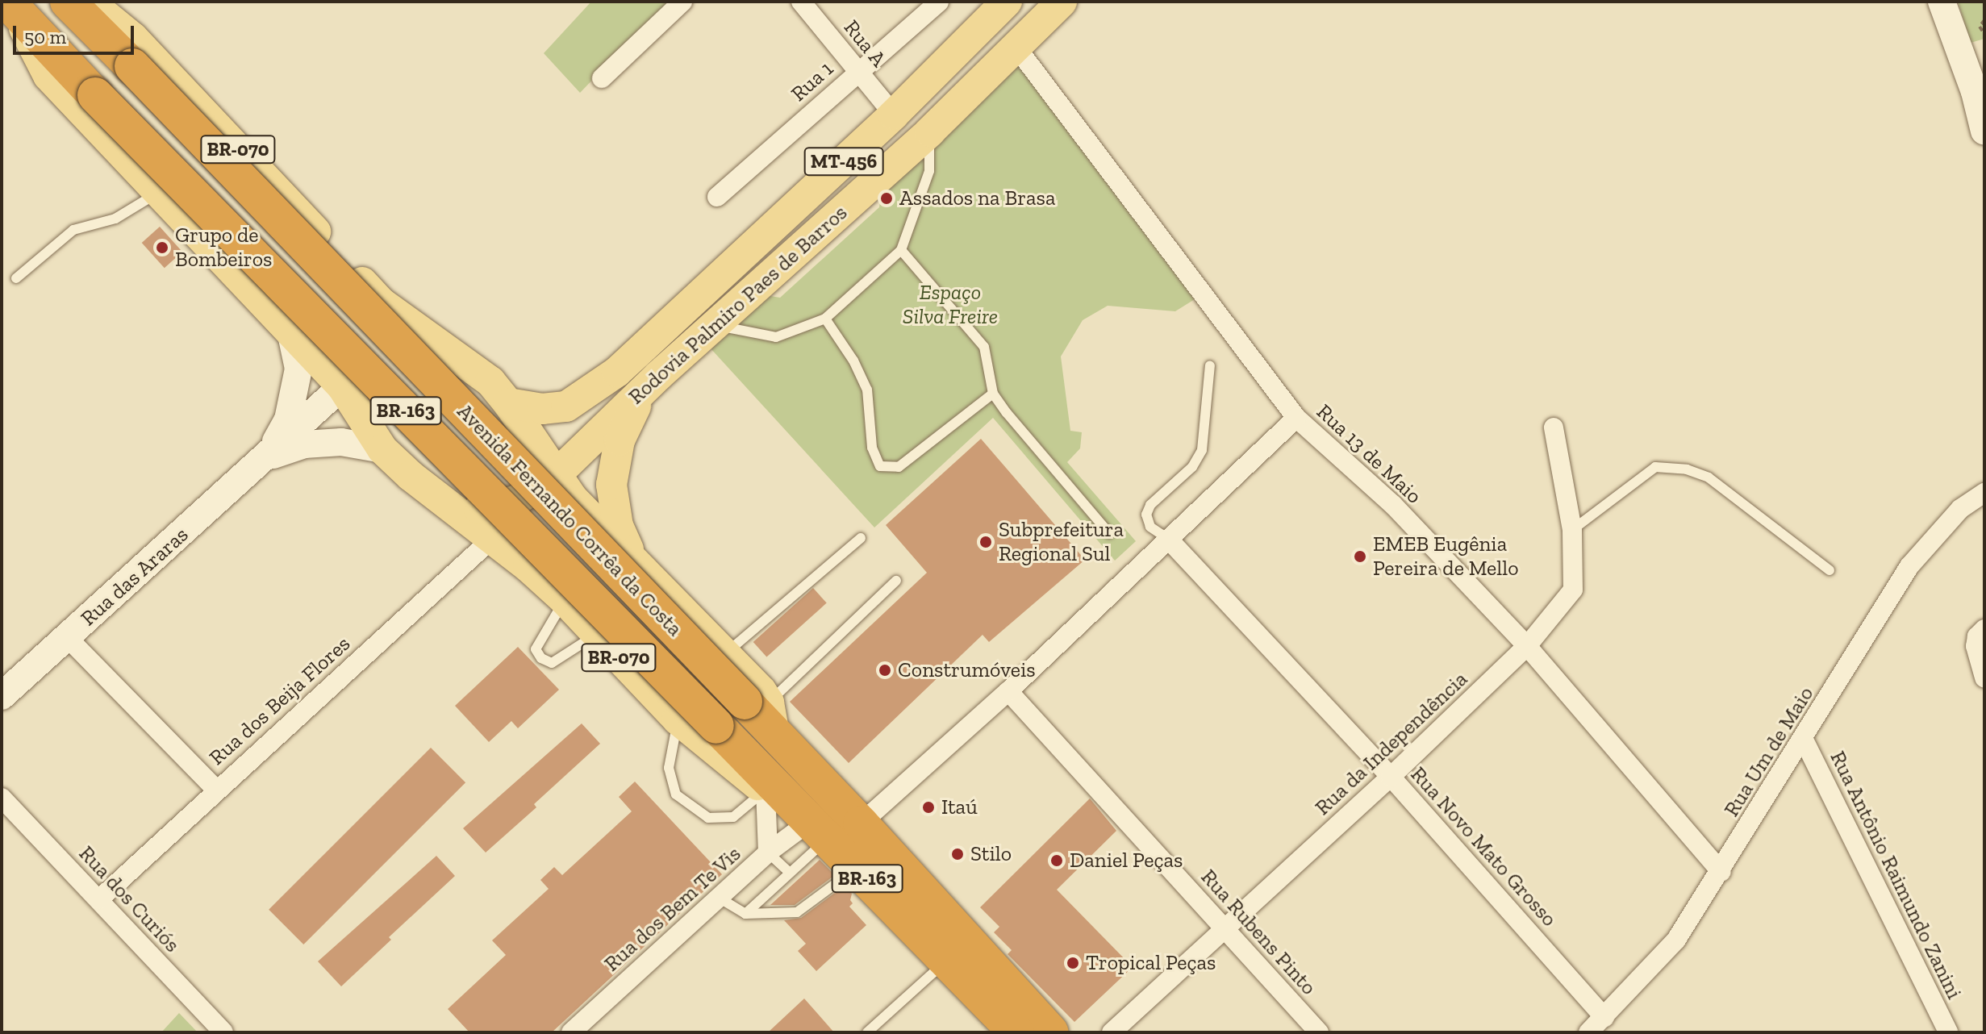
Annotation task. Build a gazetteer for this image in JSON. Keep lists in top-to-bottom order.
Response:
{
  "streets": {
    "highway": ["BR-163", "Avenida Fernando Corrêa da Costa"],
    "main road": ["BR-070", "MT-456", "Rodovia Palmiro Paes de Barros"],
    "street": [
      "Rua A",
      "Rua 1",
      "Rua 13 de Maio",
      "Rua das Araras",
      "Rua dos Beija Flores",
      "Rua da Independência",
      "Rua Um de Maio",
      "Rua Novo Mato Grosso",
      "Rua Antônio Raimundo Zanini",
      "Rua dos Curiós",
      "Rua dos Bem Te Vis",
      "Rua Rubens Pinto"
    ]
  },
  "crossings": [
    ["Rua A", "Rua 1"],
    ["Rua A", "Rodovia Palmiro Paes de Barros"],
    ["BR-070", "Rodovia Palmiro Paes de Barros"],
    ["BR-070", "Avenida Fernando Corrêa da Costa"],
    ["MT-456", "Rodovia Palmiro Paes de Barros"],
    ["MT-456", "Avenida Fernando Corrêa da Costa"],
    ["Rodovia Palmiro Paes de Barros", "Rua 13 de Maio"],
    ["Rodovia Palmiro Paes de Barros", "Avenida Fernando Corrêa da Costa"],
    ["Rua 13 de Maio", "Rua da Independência"],
    ["Rua 13 de Maio", "Rua Um de Maio"],
    ["Avenida Fernando Corrêa da Costa", "Rua das Araras"],
    ["Avenida Fernando Corrêa da Costa", "Rua dos Beija Flores"],
    ["Avenida Fernando Corrêa da Costa", "Rua dos Bem Te Vis"],
    ["Rua dos Beija Flores", "Rua dos Curiós"],
    ["Rua da Independência", "Rua Novo Mato Grosso"],
    ["Rua da Independência", "Rua Rubens Pinto"],
    ["Rua Um de Maio", "Rua Novo Mato Grosso"],
    ["Rua Um de Maio", "Rua Antônio Raimundo Zanini"]
  ],
  "parks": ["Espaço Silva Freire"],
  "places": [
    "Assados na Brasa",
    "Grupo de Bombeiros",
    "Subprefeitura Regional Sul",
    "EMEB Eugênia Pereira de Mello",
    "Construmóveis",
    "Itaú",
    "Stilo",
    "Daniel Peças",
    "Tropical Peças"
  ],
  "scale_bar": "50 m"
}
